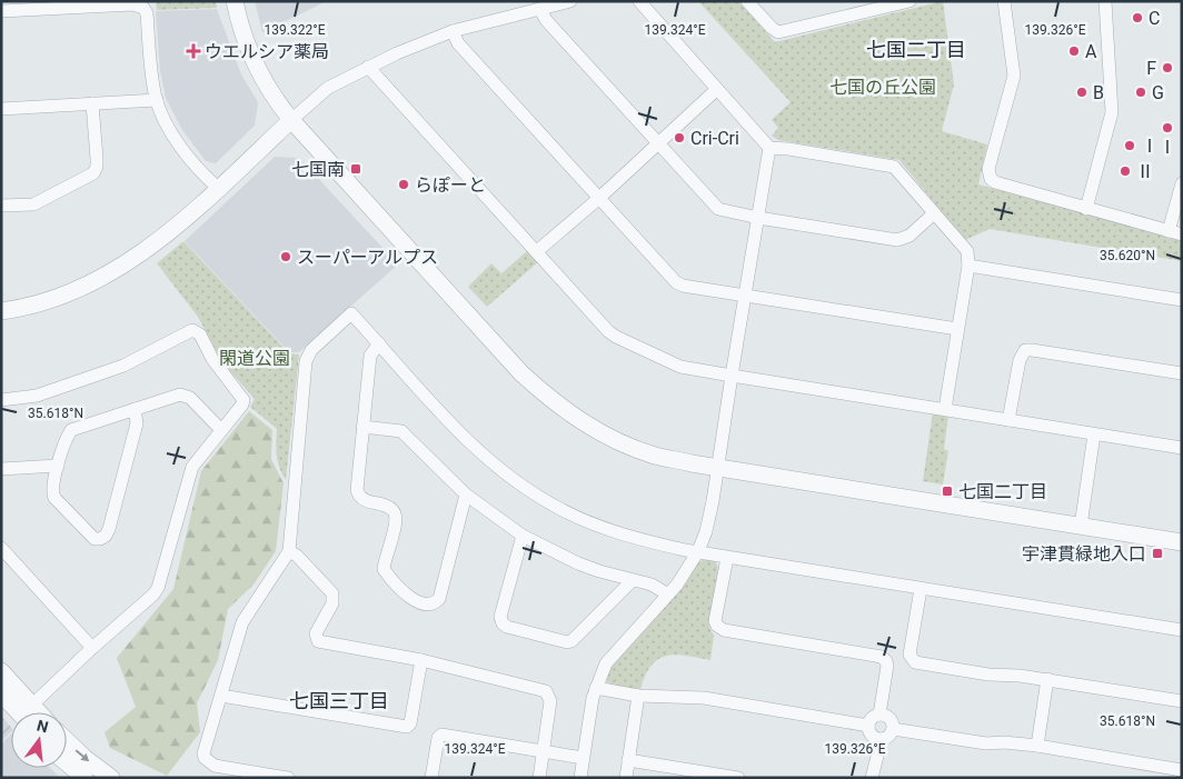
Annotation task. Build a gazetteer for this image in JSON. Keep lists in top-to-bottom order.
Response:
{
  "districts": ["七国二丁目", "七国三丁目"],
  "parks": ["七国の丘公園", "閑道公園"],
  "places": {
    "other": [
      "C",
      "A",
      "F",
      "B",
      "G",
      "I",
      "Cri-Cri",
      "Ⅰ",
      "Ⅱ",
      "らぽーと",
      "スーパーアルプス"
    ],
    "health": ["ウエルシア薬局"],
    "transit": ["七国南", "七国二丁目", "宇津貫緑地入口"]
  },
  "north": "top",
  "coordinates": [
    "139.322°E",
    "139.324°E",
    "139.326°E",
    "35.620°N",
    "35.618°N"
  ]
}
